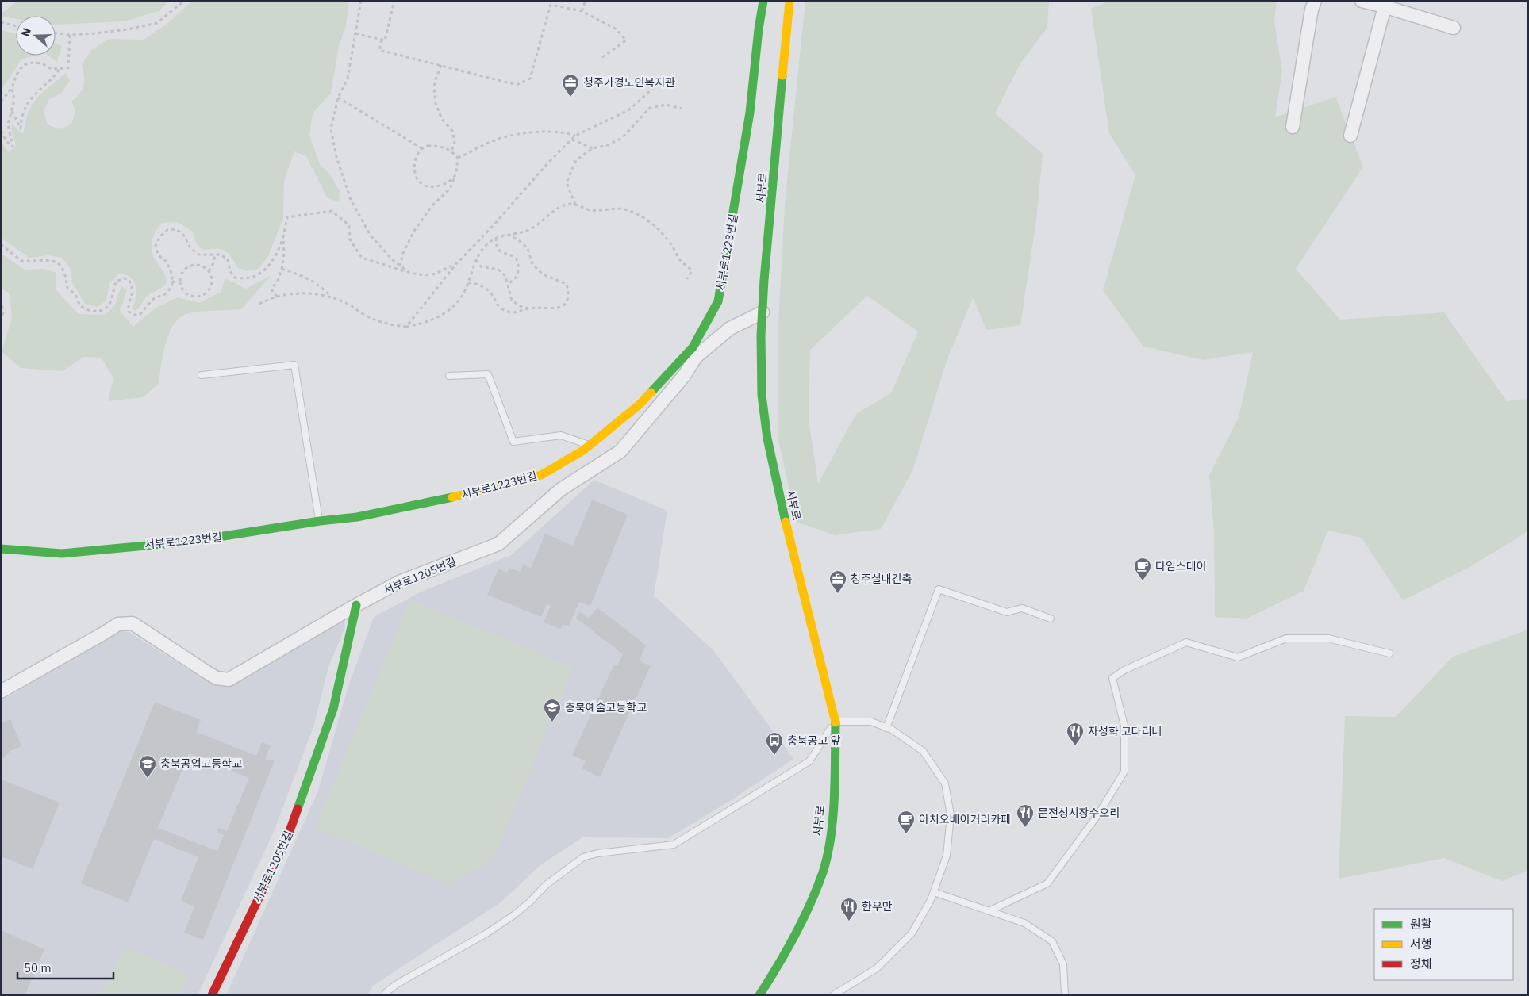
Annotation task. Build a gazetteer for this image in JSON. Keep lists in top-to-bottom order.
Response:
{
  "streets": {
    "street": ["서부로", "서부로1223번길", "서부로1205번길"]
  },
  "crossings": [
    ["서부로", "서부로1205번길"]
  ],
  "places": {
    "office": ["청주가경노인복지관", "청주실내건축"],
    "cafe": ["타임스테이", "아치오베이커리카페"],
    "school or university": ["충북예술고등학교", "충북공업고등학교"],
    "restaurant": ["자성화 코다리네", "문전성시장수오리", "한우만"],
    "bus stop": ["충북공고 앞"]
  },
  "legend": ["원활", "서행", "정체"],
  "scale_bar": "50 m",
  "north": "left"
}
